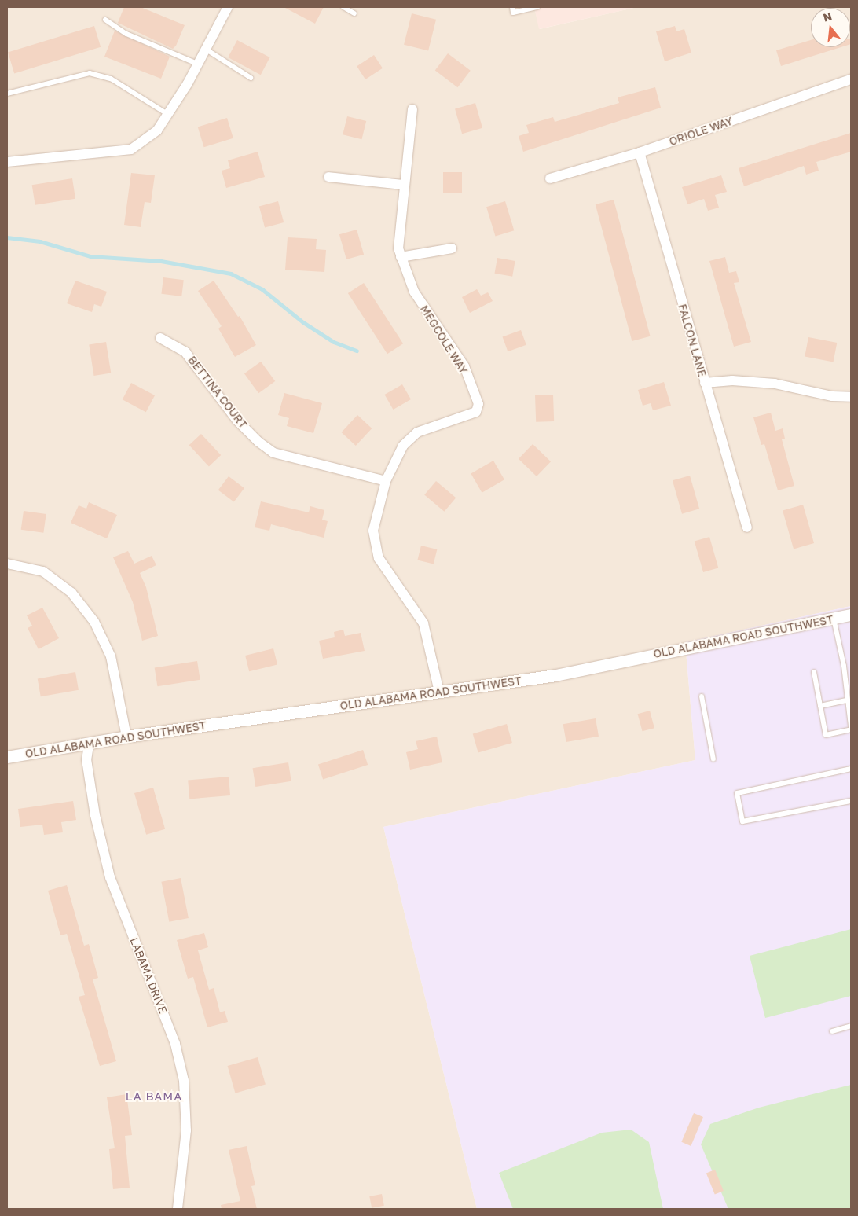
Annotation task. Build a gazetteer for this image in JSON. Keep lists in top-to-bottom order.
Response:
{
  "streets": {
    "street": [
      "ORIOLE WAY",
      "MEGCOLE WAY",
      "FALCON LANE",
      "BETTINA COURT",
      "OLD ALABAMA ROAD SOUTHWEST",
      "LABAMA DRIVE"
    ]
  },
  "crossings": [
    ["ORIOLE WAY", "FALCON LANE"],
    ["MEGCOLE WAY", "BETTINA COURT"],
    ["MEGCOLE WAY", "OLD ALABAMA ROAD SOUTHWEST"],
    ["OLD ALABAMA ROAD SOUTHWEST", "LABAMA DRIVE"]
  ],
  "districts": ["LA BAMA"],
  "north": "top"
}
